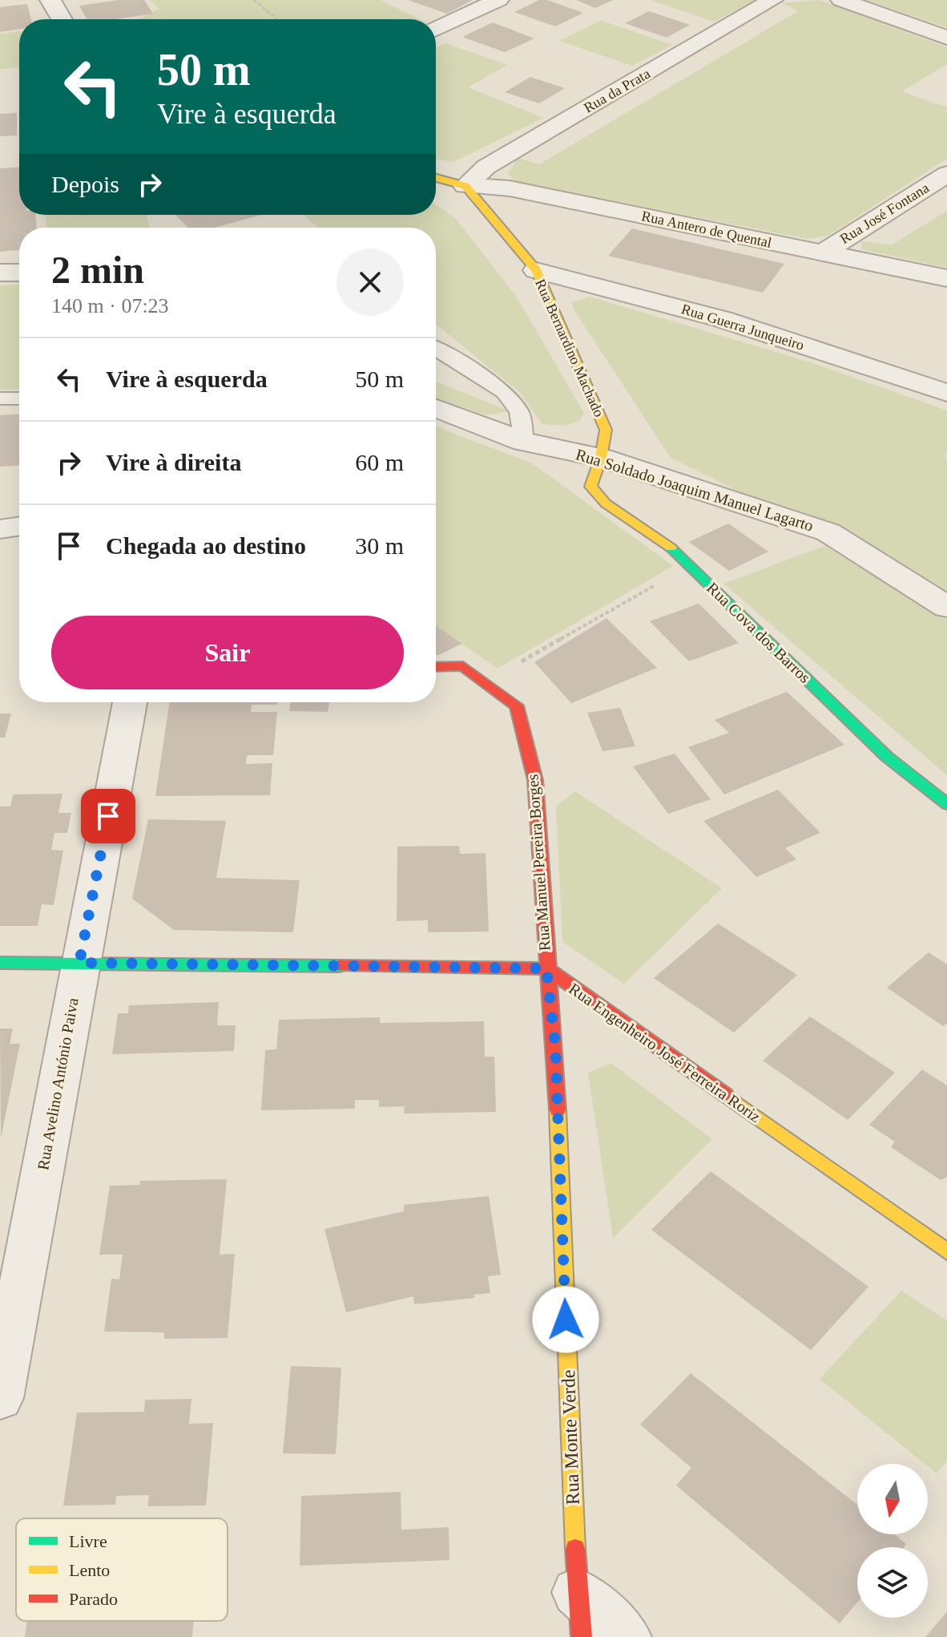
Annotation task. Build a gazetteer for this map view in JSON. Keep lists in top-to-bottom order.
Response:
{
  "streets": {
    "street": [
      "Rua da Prata",
      "Rua José Fontana",
      "Rua Antero de Quental",
      "Rua Guerra Junqueiro",
      "Rua Bernardino Machado",
      "Rua Soldado Joaquim Manuel Lagarto",
      "Rua Cova dos Barros",
      "Rua Manuel Pereira Borges",
      "Rua Engenheiro José Ferreira Roriz",
      "Rua Avelino António Paiva",
      "Rua Monte Verde"
    ]
  },
  "crossings": [
    ["Rua da Prata", "Rua Antero de Quental"],
    ["Rua da Prata", "Rua Bernardino Machado"],
    ["Rua José Fontana", "Rua Antero de Quental"],
    ["Rua Antero de Quental", "Rua Bernardino Machado"],
    ["Rua Guerra Junqueiro", "Rua Bernardino Machado"],
    ["Rua Bernardino Machado", "Rua Soldado Joaquim Manuel Lagarto"],
    ["Rua Bernardino Machado", "Rua Cova dos Barros"],
    ["Rua Soldado Joaquim Manuel Lagarto", "Rua Cova dos Barros"],
    ["Rua Manuel Pereira Borges", "Rua Engenheiro José Ferreira Roriz"],
    ["Rua Manuel Pereira Borges", "Rua Monte Verde"],
    ["Rua Engenheiro José Ferreira Roriz", "Rua Monte Verde"]
  ],
  "legend": ["Livre", "Lento", "Parado"],
  "north": "bottom",
  "page": {
    "turn": ["50 m", "Vire à esquerda"],
    "then": "Depois",
    "heading": ["2 min", "140 m · 07:23"],
    "list": [
      {
        "name": "Vire à esquerda",
        "value": "50 m"
      },
      {
        "name": "Vire à direita",
        "value": "60 m"
      },
      {
        "name": "Chegada ao destino",
        "value": "30 m"
      }
    ],
    "buttons": "Sair"
  }
}
